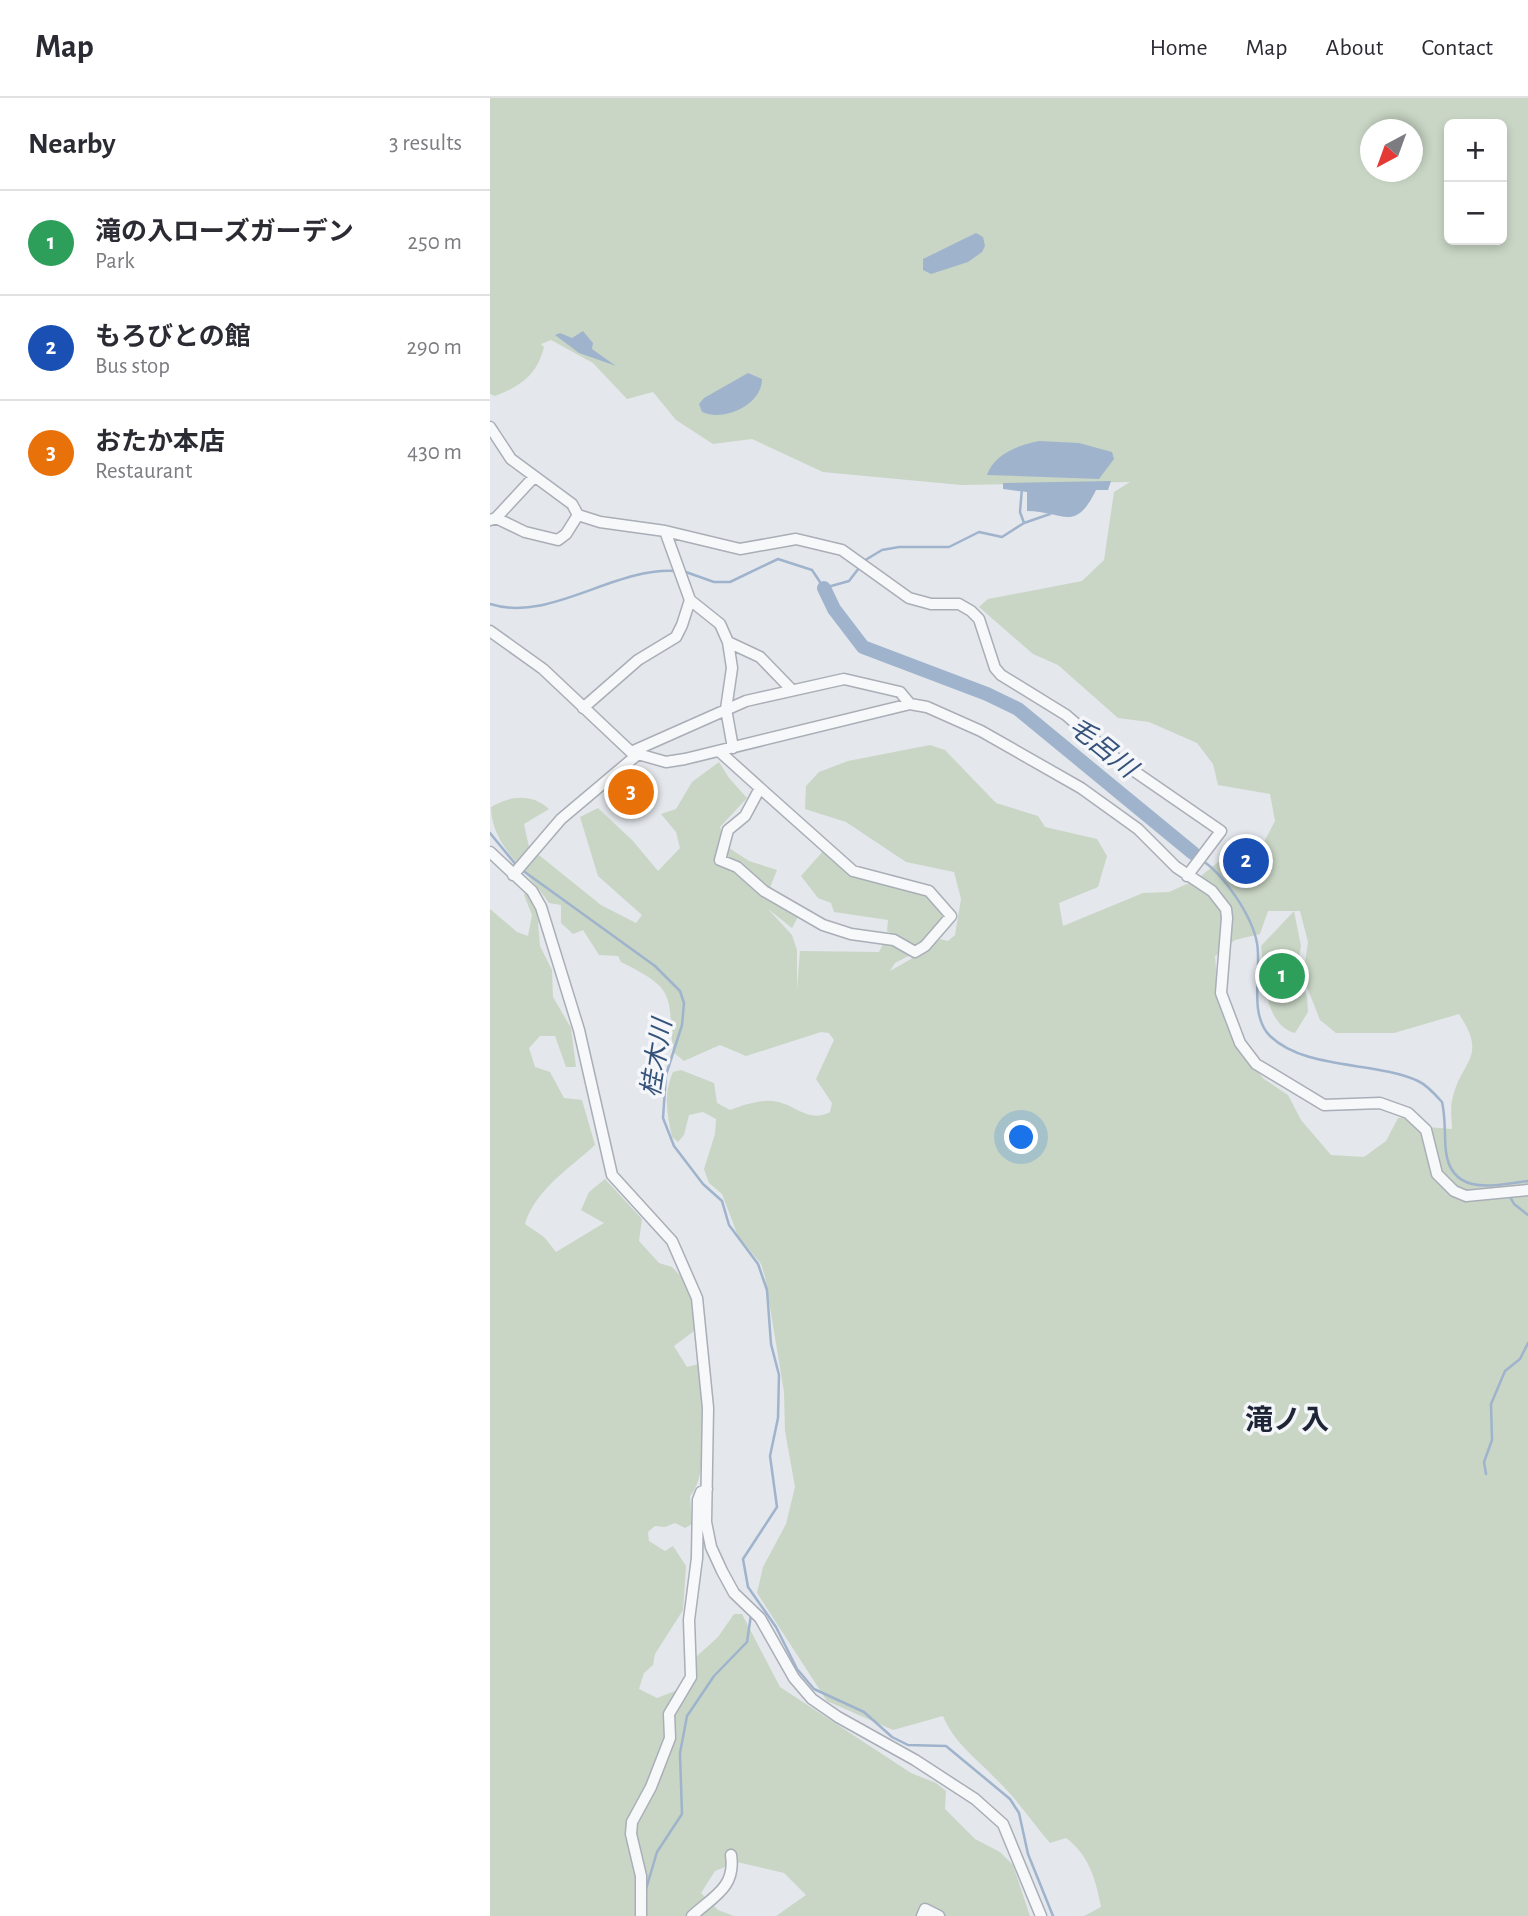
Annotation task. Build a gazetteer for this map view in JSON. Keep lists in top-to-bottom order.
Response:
{
  "districts": ["滝ノ入"],
  "water": ["毛呂川", "桂木川"],
  "north": "bottom left",
  "page": {
    "header": "Map",
    "nav": [
      "Home",
      "Map",
      "About",
      "Contact"
    ],
    "heading": ["Nearby", "3 results"],
    "map_buttons": ["+", "−"],
    "list": [
      {
        "mark": "1",
        "name": "滝の入ローズガーデン",
        "note": "Park",
        "value": "250 m"
      },
      {
        "mark": "2",
        "name": "もろびとの館",
        "note": "Bus stop",
        "value": "290 m"
      },
      {
        "mark": "3",
        "name": "おたか本店",
        "note": "Restaurant",
        "value": "430 m"
      }
    ],
    "pins": ["3", "2", "1"]
  }
}
